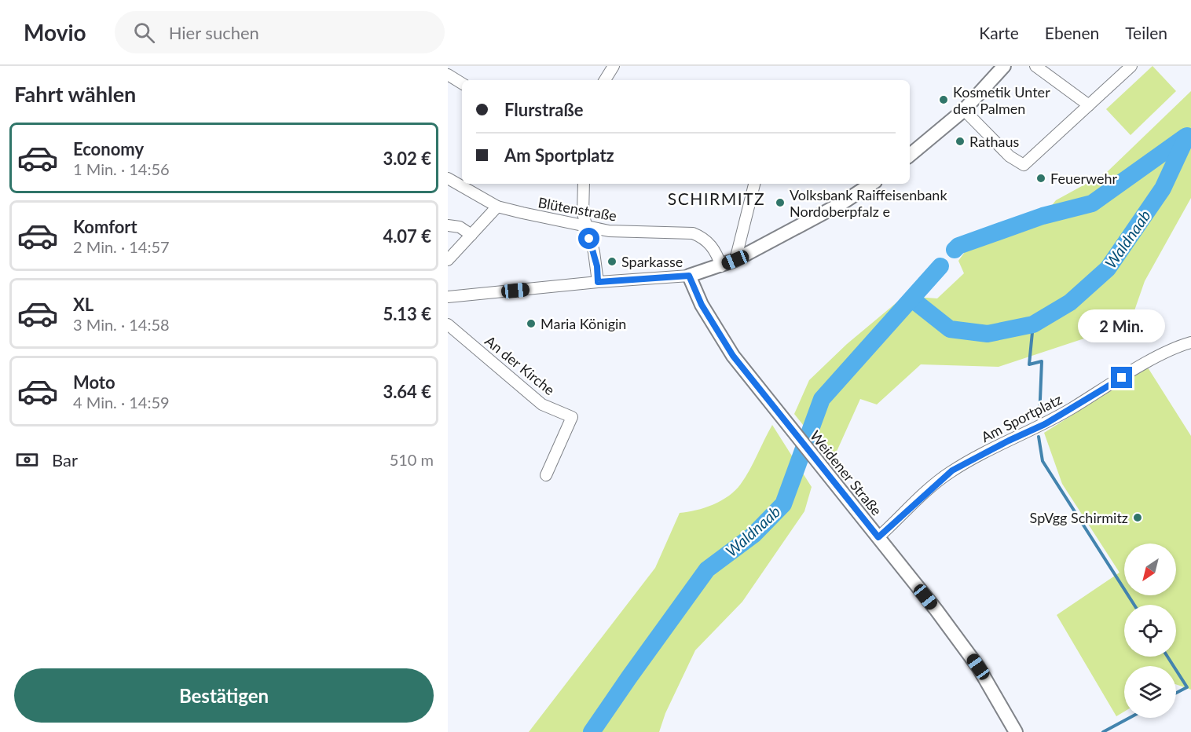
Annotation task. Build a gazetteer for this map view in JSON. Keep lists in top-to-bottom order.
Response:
{
  "streets": {
    "street": [
      "Blütenstraße",
      "An der Kirche",
      "Am Sportplatz",
      "Weidener Straße"
    ]
  },
  "crossings": [
    ["Am Sportplatz", "Weidener Straße"]
  ],
  "districts": ["SCHIRMITZ"],
  "water": ["Waldnaab"],
  "places": [
    "Kosmetik Unter den Palmen",
    "Rathaus",
    "Feuerwehr",
    "Volksbank Raiffeisenbank Nordoberpfalz e",
    "Sparkasse",
    "Maria Königin",
    "SpVgg Schirmitz"
  ],
  "north": "bottom left",
  "page": {
    "header": "Movio",
    "search": "Hier suchen",
    "nav": ["Karte", "Ebenen", "Teilen"],
    "heading": "Fahrt wählen",
    "banner": ["Flurstraße", "Am Sportplatz"],
    "list": [
      {
        "name": "Economy",
        "note": "1 Min. · 14:56",
        "value": "3.02 €"
      },
      {
        "name": "Komfort",
        "note": "2 Min. · 14:57",
        "value": "4.07 €"
      },
      {
        "name": "XL",
        "note": "3 Min. · 14:58",
        "value": "5.13 €"
      },
      {
        "name": "Moto",
        "note": "4 Min. · 14:59",
        "value": "3.64 €"
      }
    ],
    "bubble": "2 Min.",
    "pay": ["Bar", "510 m"],
    "buttons": "Bestätigen"
  }
}
